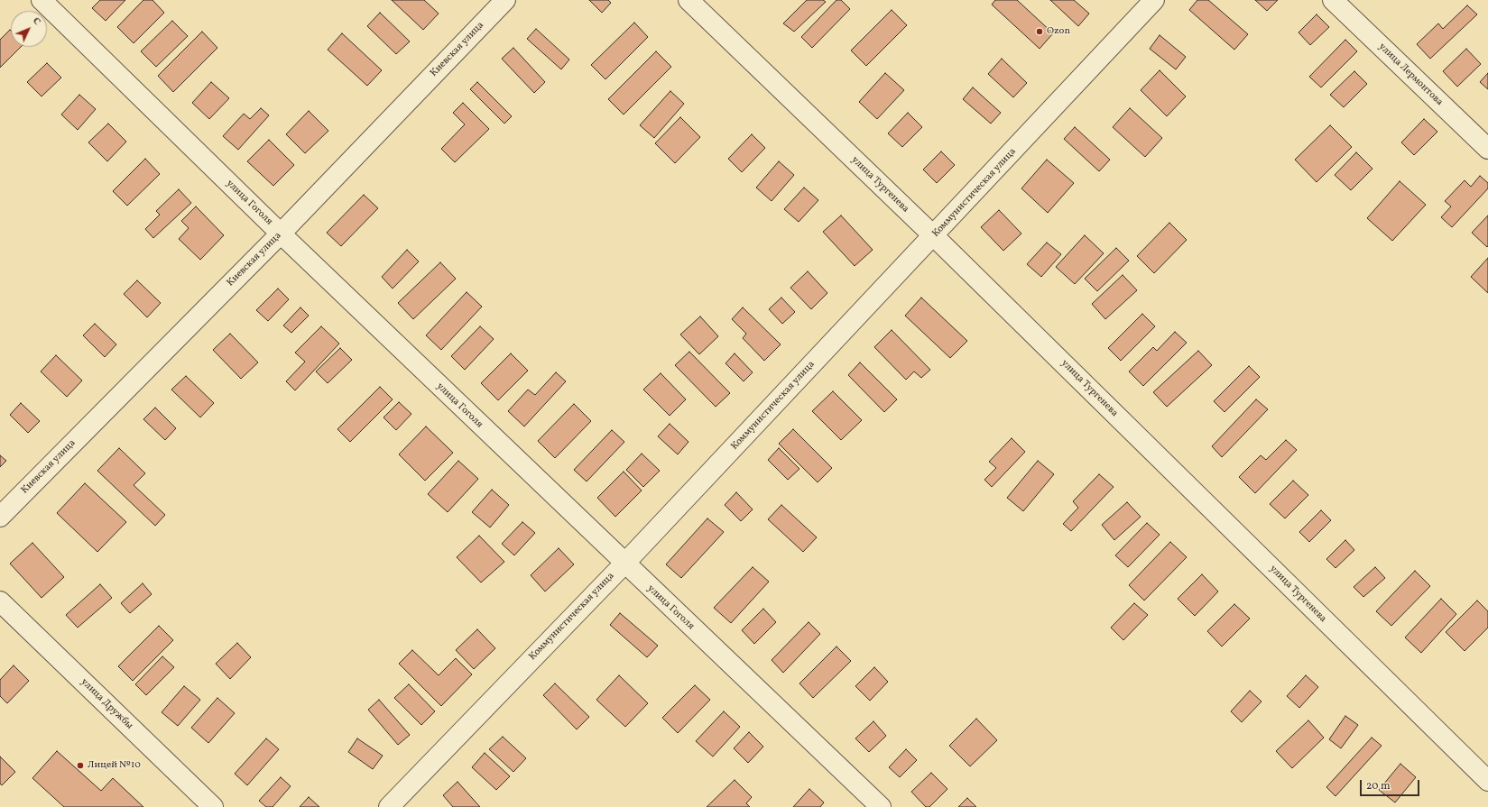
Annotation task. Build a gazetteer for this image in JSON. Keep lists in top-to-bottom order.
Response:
{
  "streets": {
    "street": [
      "Киевская улица",
      "улица Лермонтова",
      "улица Тургенева",
      "Коммунистическая улица",
      "улица Гоголя",
      "улица Дружбы"
    ]
  },
  "crossings": [
    ["Киевская улица", "улица Гоголя"],
    ["улица Тургенева", "Коммунистическая улица"],
    ["Коммунистическая улица", "улица Гоголя"]
  ],
  "places": ["Ozon", "Лицей №10"],
  "scale_bar": "20 m",
  "north": "top right"
}
